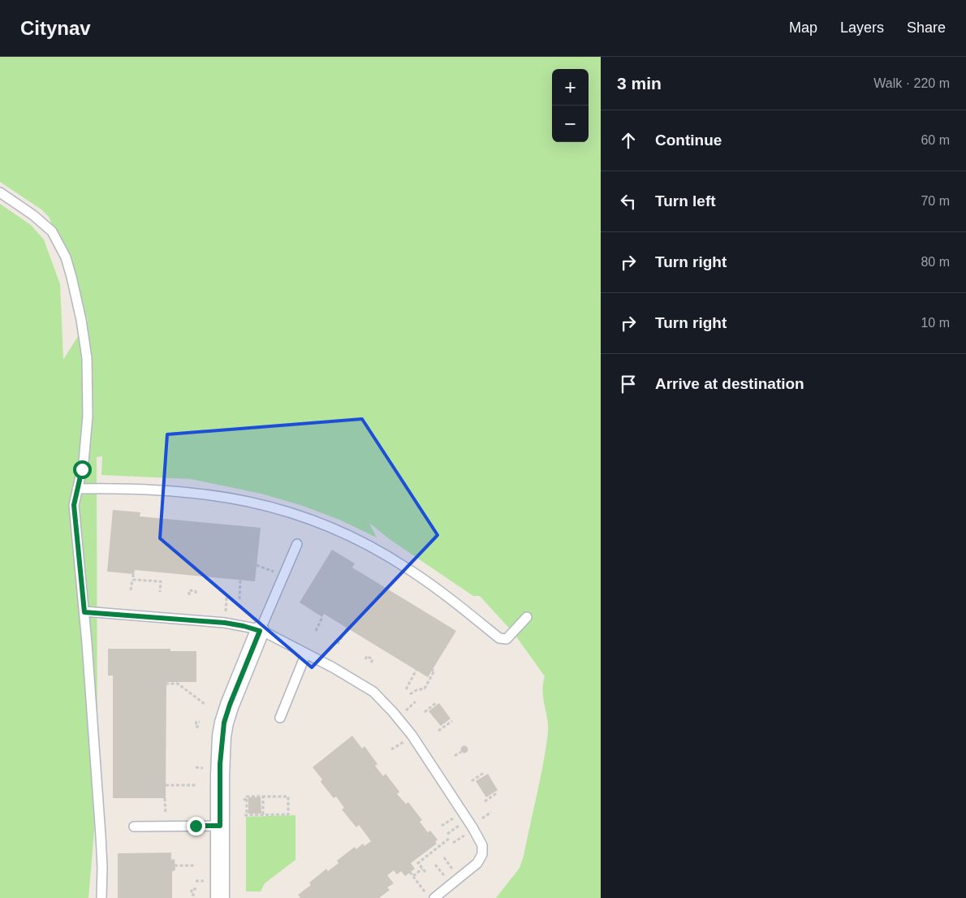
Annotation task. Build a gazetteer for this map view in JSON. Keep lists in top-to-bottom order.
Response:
{
  "page": {
    "header": "Citynav",
    "nav": ["Map", "Layers", "Share"],
    "heading": ["3 min", "Walk · 220 m"],
    "map_buttons": ["+", "−"],
    "list": [
      ["Continue", "60 m"],
      ["Turn left", "70 m"],
      ["Turn right", "80 m"],
      ["Turn right", "10 m"],
      "Arrive at destination"
    ]
  }
}
